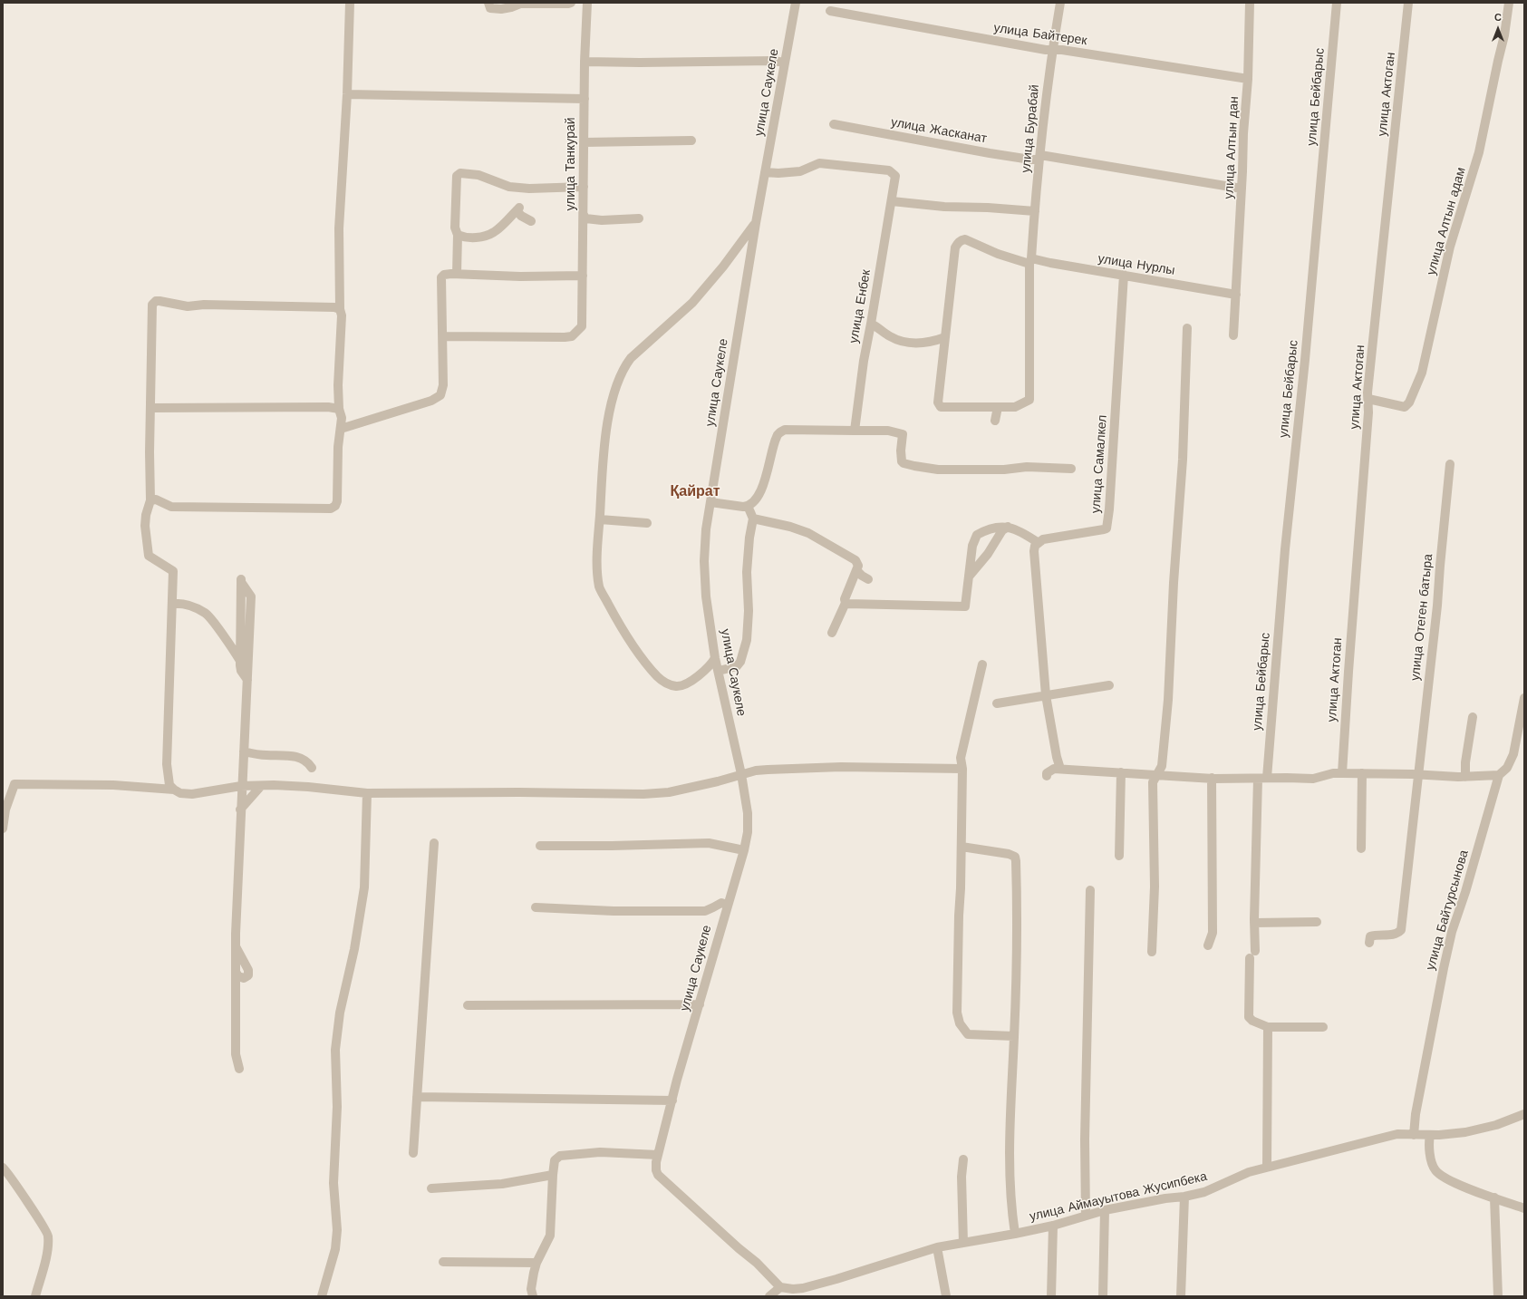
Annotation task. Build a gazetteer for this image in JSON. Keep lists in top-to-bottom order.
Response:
{
  "streets": {
    "street": [
      "улица Байтерек",
      "улица Саукеле",
      "улица Актоган",
      "улица Бейбарыс",
      "улица Бурабай",
      "улица Жасканат",
      "улица Алтын дан",
      "улица Танкурай",
      "улица Алтын адам",
      "улица Нурлы",
      "улица Енбек",
      "улица Самалкел",
      "улица Отеген батыра",
      "улица Байтурсынова",
      "улица Аймауытова Жусипбека"
    ]
  },
  "crossings": [
    ["улица Байтерек", "улица Бурабай"],
    ["улица Байтерек", "улица Алтын дан"],
    ["улица Саукеле", "улица Енбек"],
    ["улица Саукеле", "улица Аймауытова Жусипбека"],
    ["улица Актоган", "улица Алтын адам"],
    ["улица Бурабай", "улица Жасканат"],
    ["улица Бурабай", "улица Нурлы"],
    ["улица Жасканат", "улица Алтын дан"],
    ["улица Алтын дан", "улица Нурлы"],
    ["улица Нурлы", "улица Самалкел"],
    ["улица Байтурсынова", "улица Аймауытова Жусипбека"]
  ],
  "districts": ["Қайрат"],
  "north": "top"
}
